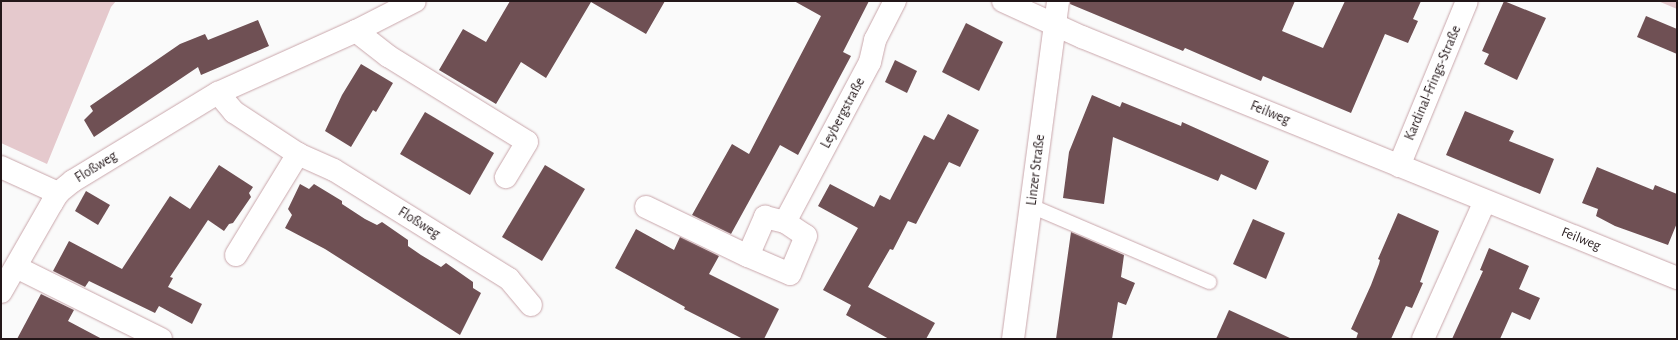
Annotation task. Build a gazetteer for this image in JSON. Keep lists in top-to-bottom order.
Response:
{
  "streets": {
    "street": [
      "Kardinal-Frings-Straße",
      "Leybergstraße",
      "Feilweg",
      "Floßweg",
      "Linzer Straße"
    ]
  },
  "crossings": [
    ["Kardinal-Frings-Straße", "Feilweg"],
    ["Feilweg", "Linzer Straße"]
  ]
}
